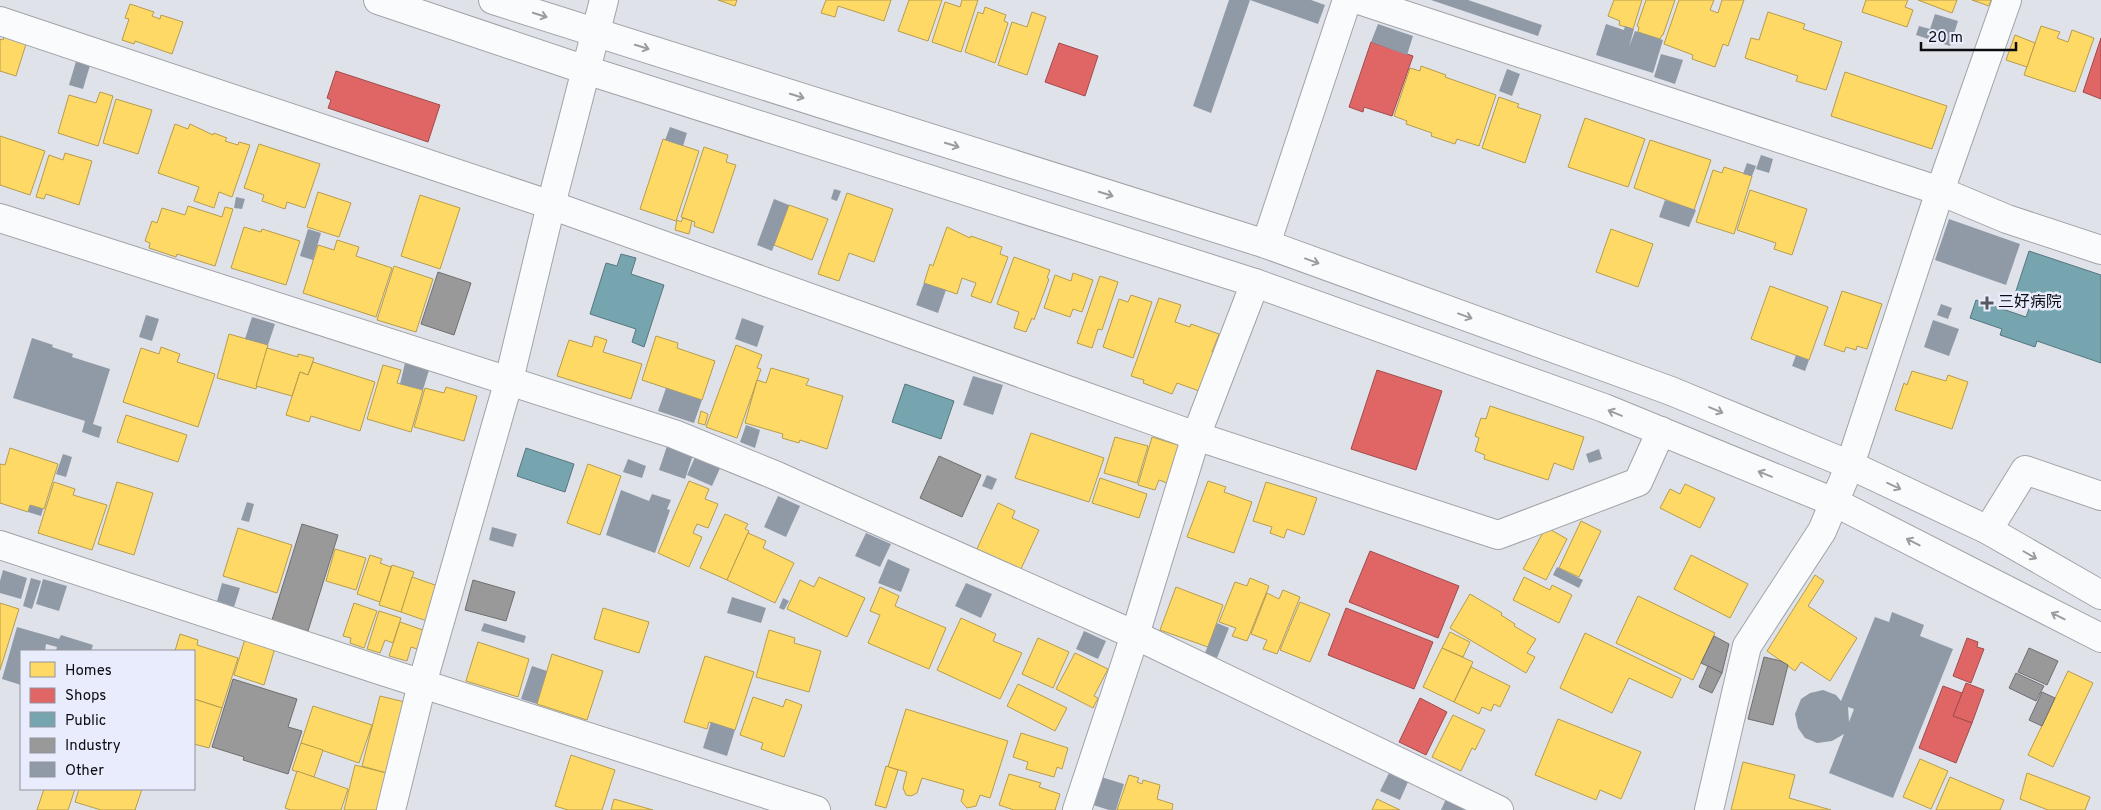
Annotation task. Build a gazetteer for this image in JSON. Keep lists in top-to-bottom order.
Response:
{
  "places": {
    "health": ["三好病院"]
  },
  "legend": [
    "Homes",
    "Shops",
    "Public",
    "Industry",
    "Other"
  ],
  "scale_bar": "20 m"
}
